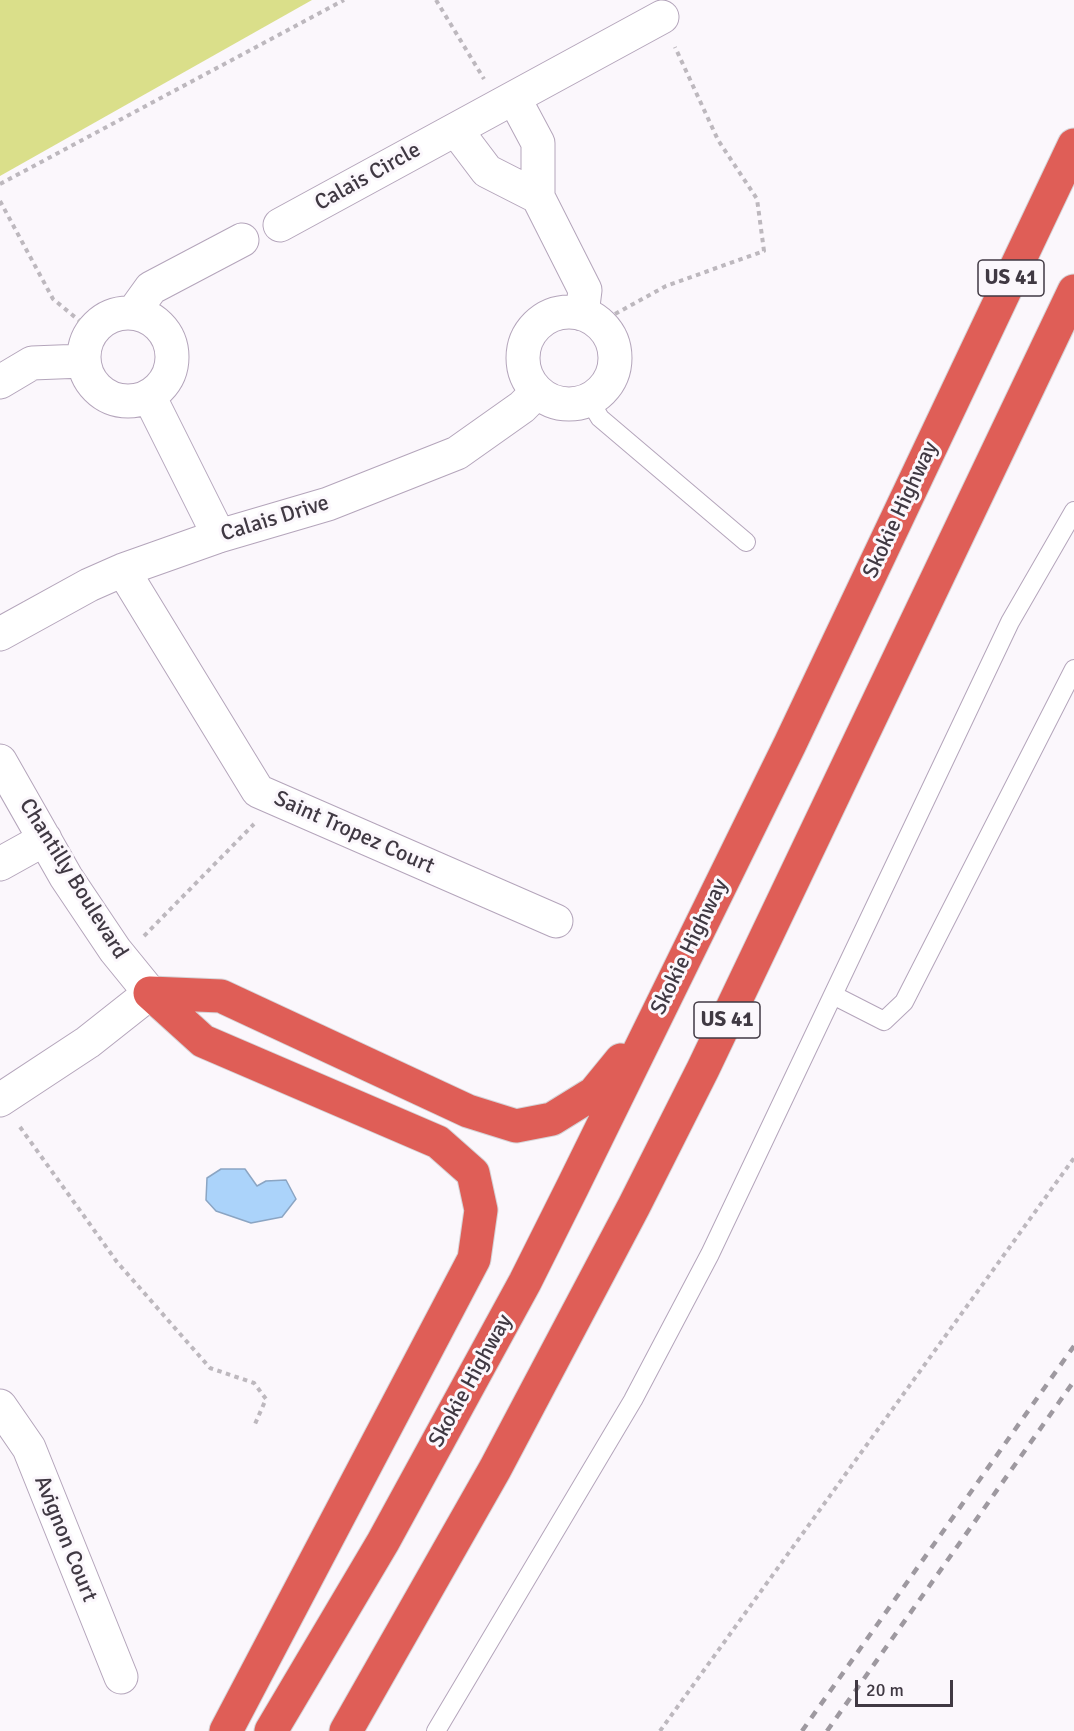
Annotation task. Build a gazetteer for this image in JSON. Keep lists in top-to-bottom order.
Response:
{
  "streets": {
    "highway": ["US 41", "Skokie Highway"],
    "street": [
      "Calais Circle",
      "Calais Drive",
      "Saint Tropez Court",
      "Chantilly Boulevard",
      "Avignon Court"
    ]
  },
  "crossings": [
    ["Calais Drive", "Saint Tropez Court"]
  ],
  "scale_bar": "20 m"
}
